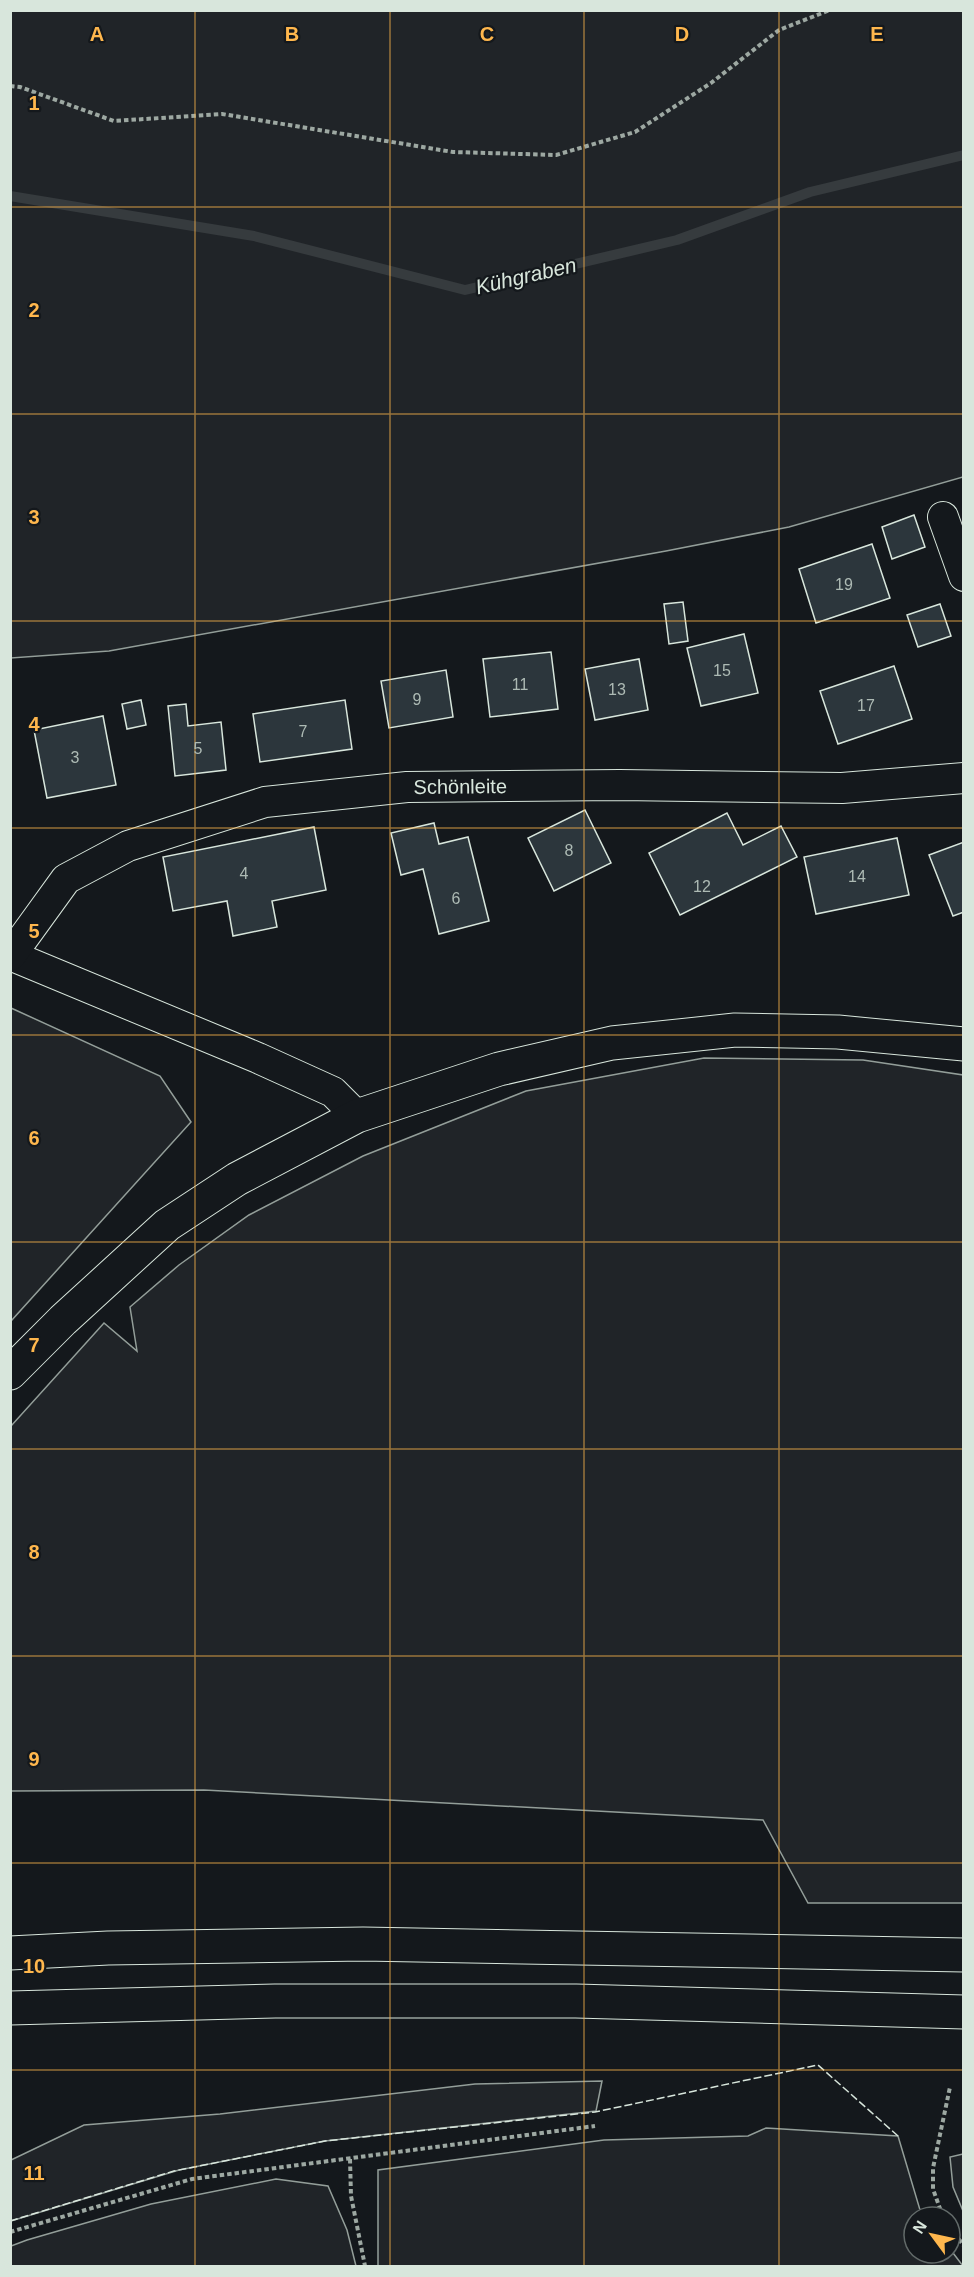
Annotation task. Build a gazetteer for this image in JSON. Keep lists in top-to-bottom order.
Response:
{
  "streets": {
    "street": ["Schönleite"]
  },
  "water": ["Kühgraben"],
  "house_numbers": [
    "19",
    "15",
    "11",
    "13",
    "9",
    "17",
    "7",
    "5",
    "3",
    "8",
    "4",
    "14",
    "12",
    "6"
  ],
  "north": "top left",
  "grid": {
    "columns": [
      "A",
      "B",
      "C",
      "D",
      "E"
    ],
    "rows": [
      "1",
      "2",
      "3",
      "4",
      "5",
      "6",
      "7",
      "8",
      "9",
      "10",
      "11"
    ]
  }
}
